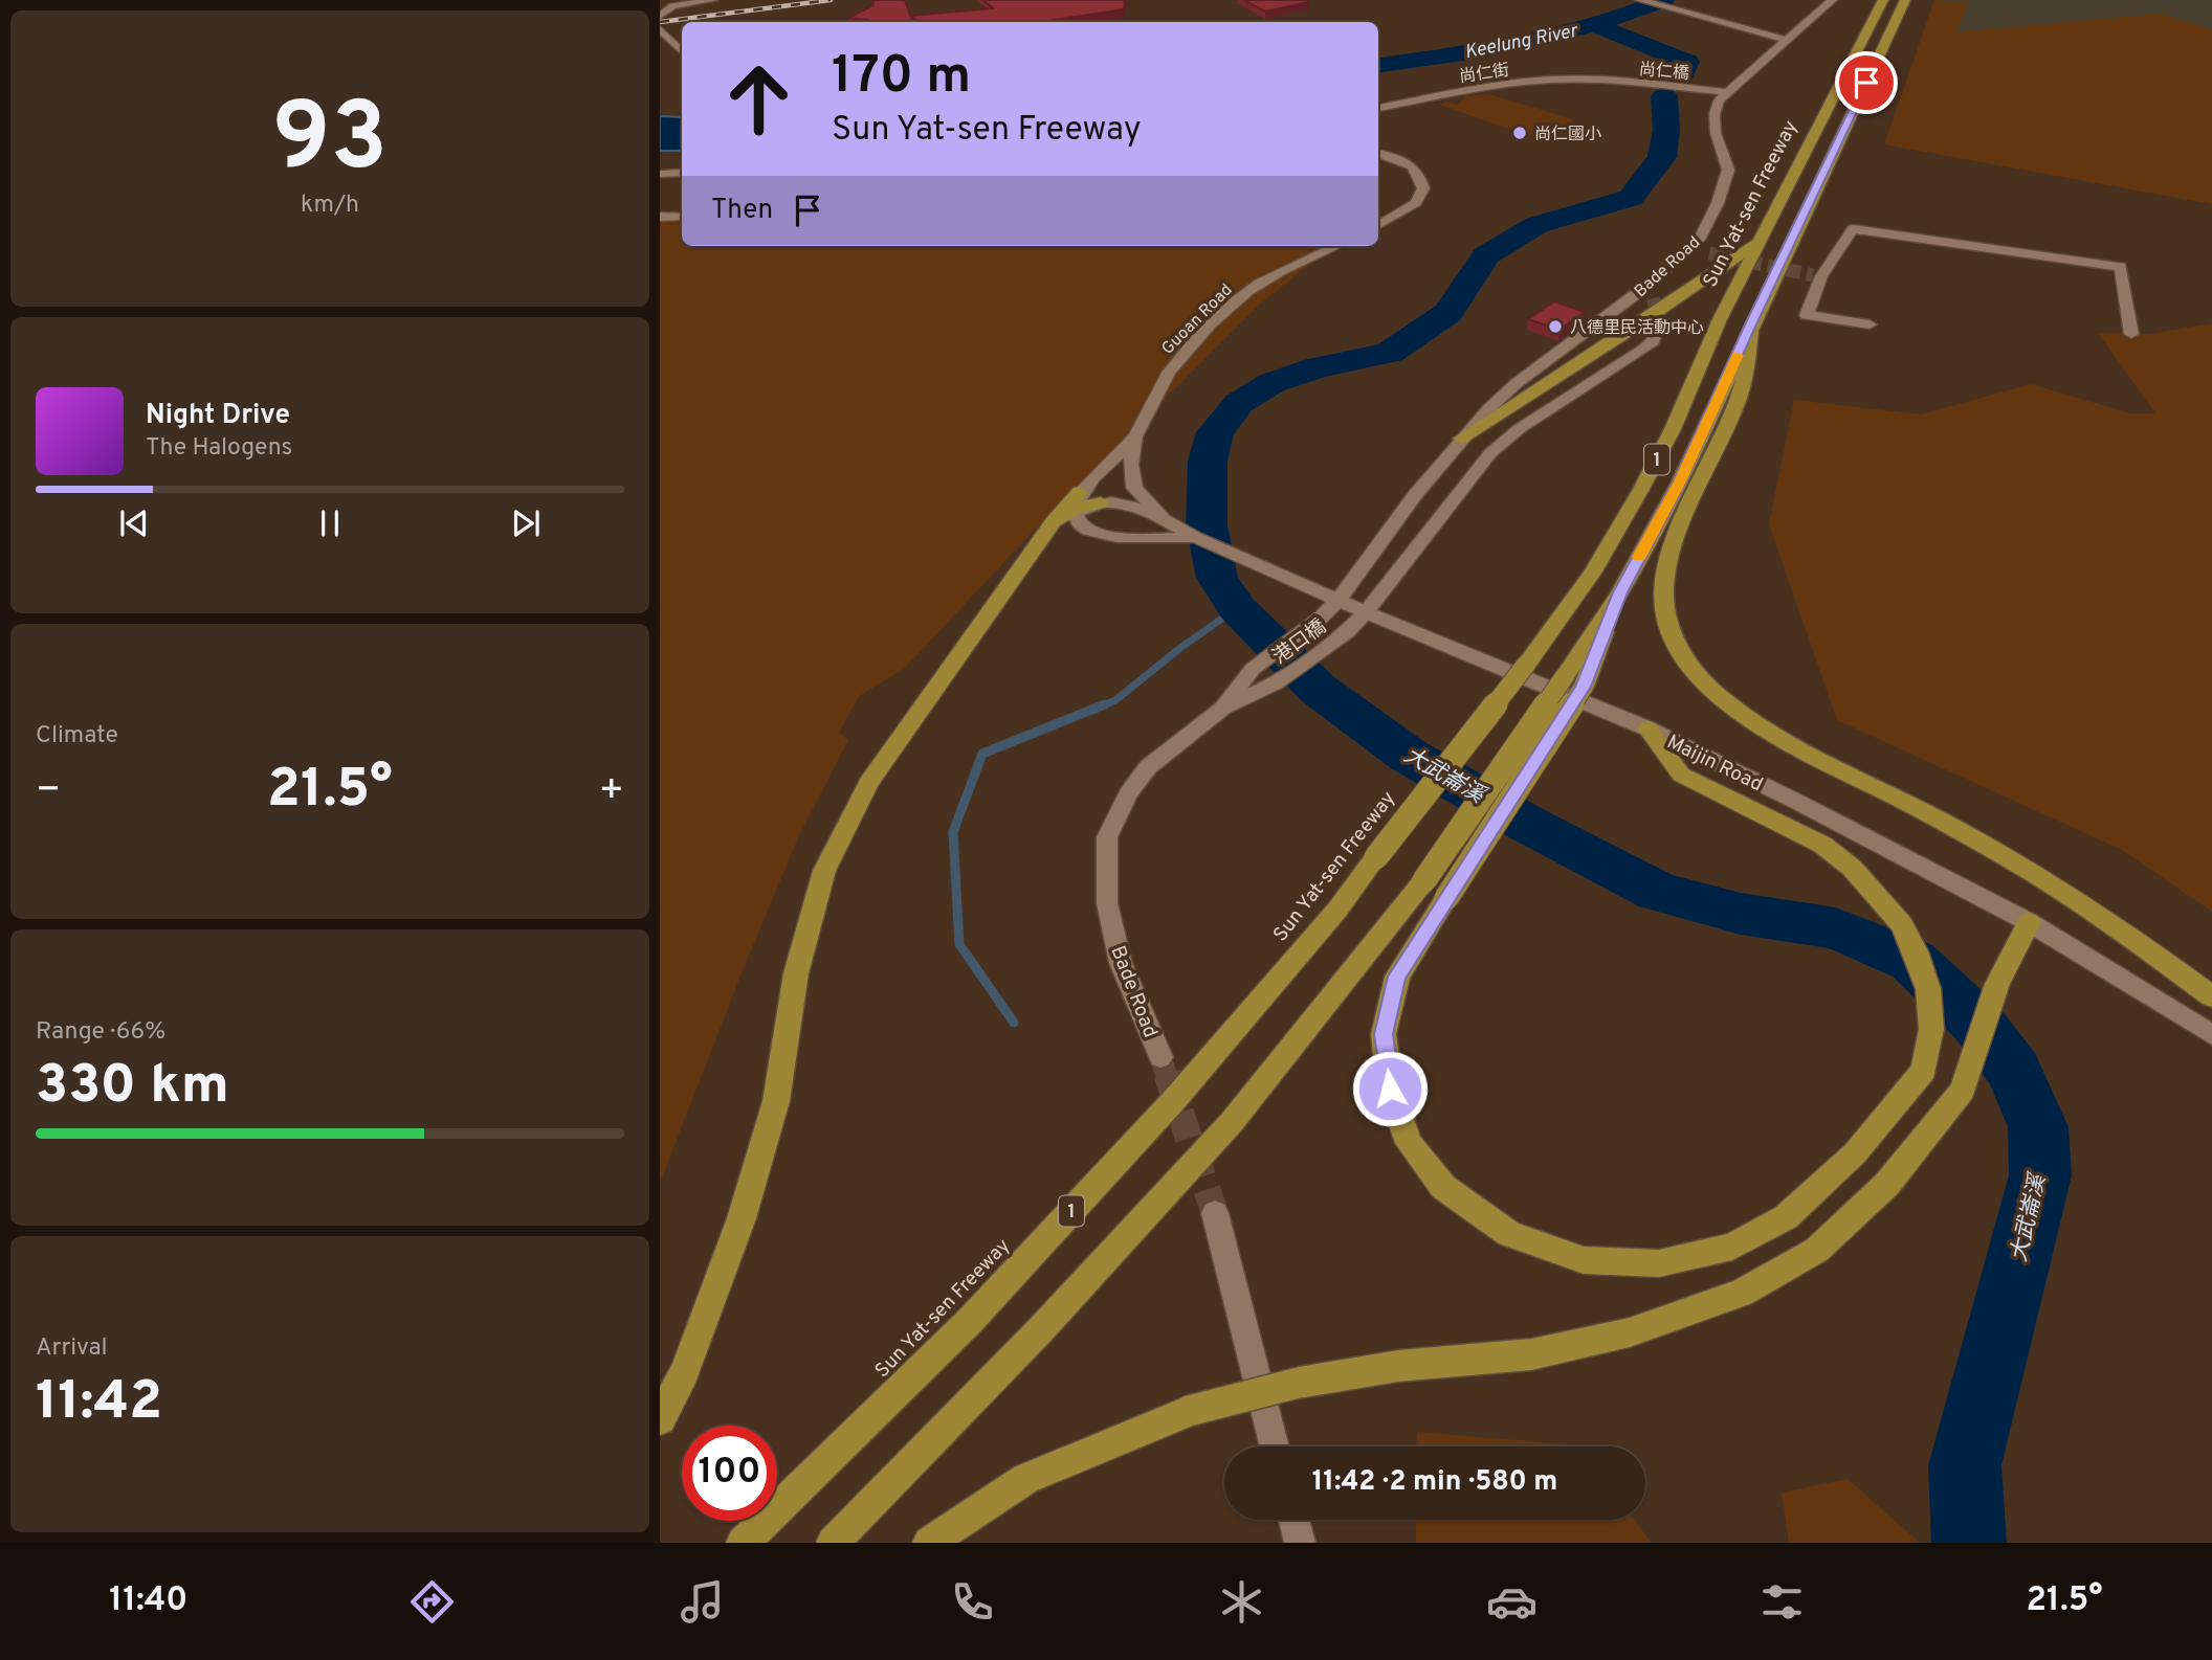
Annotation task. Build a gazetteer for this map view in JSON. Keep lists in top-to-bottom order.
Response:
{
  "streets": {
    "highway": ["Sun Yat-sen Freeway", "1"],
    "street": [
      "尚仁橋",
      "尚仁街",
      "Bade Road",
      "Guoan Road",
      "港口橋",
      "Maijin Road"
    ]
  },
  "crossings": [
    ["尚仁橋", "尚仁街"],
    ["尚仁橋", "Bade Road"],
    ["Bade Road", "港口橋"],
    ["Bade Road", "Maijin Road"],
    ["Guoan Road", "Maijin Road"],
    ["港口橋", "Maijin Road"]
  ],
  "water": ["Keelung River", "大武崙溪"],
  "places": ["尚仁國小", "八德里民活動中心"],
  "page": {
    "tile": [
      ["93", "km/h"],
      "Climate",
      ["Range · 66%", "330 km"],
      ["Arrival", "11:42"]
    ],
    "turn": ["170 m", "Sun Yat-sen Freeway"],
    "then": "Then",
    "song": ["Night Drive", "The Halogens"],
    "heat": ["−", "21.5°", "+"],
    "limit": "100",
    "trip": "11:42 · 2 min · 580 m",
    "tabs": ["11:40", "21.5°"]
  }
}
